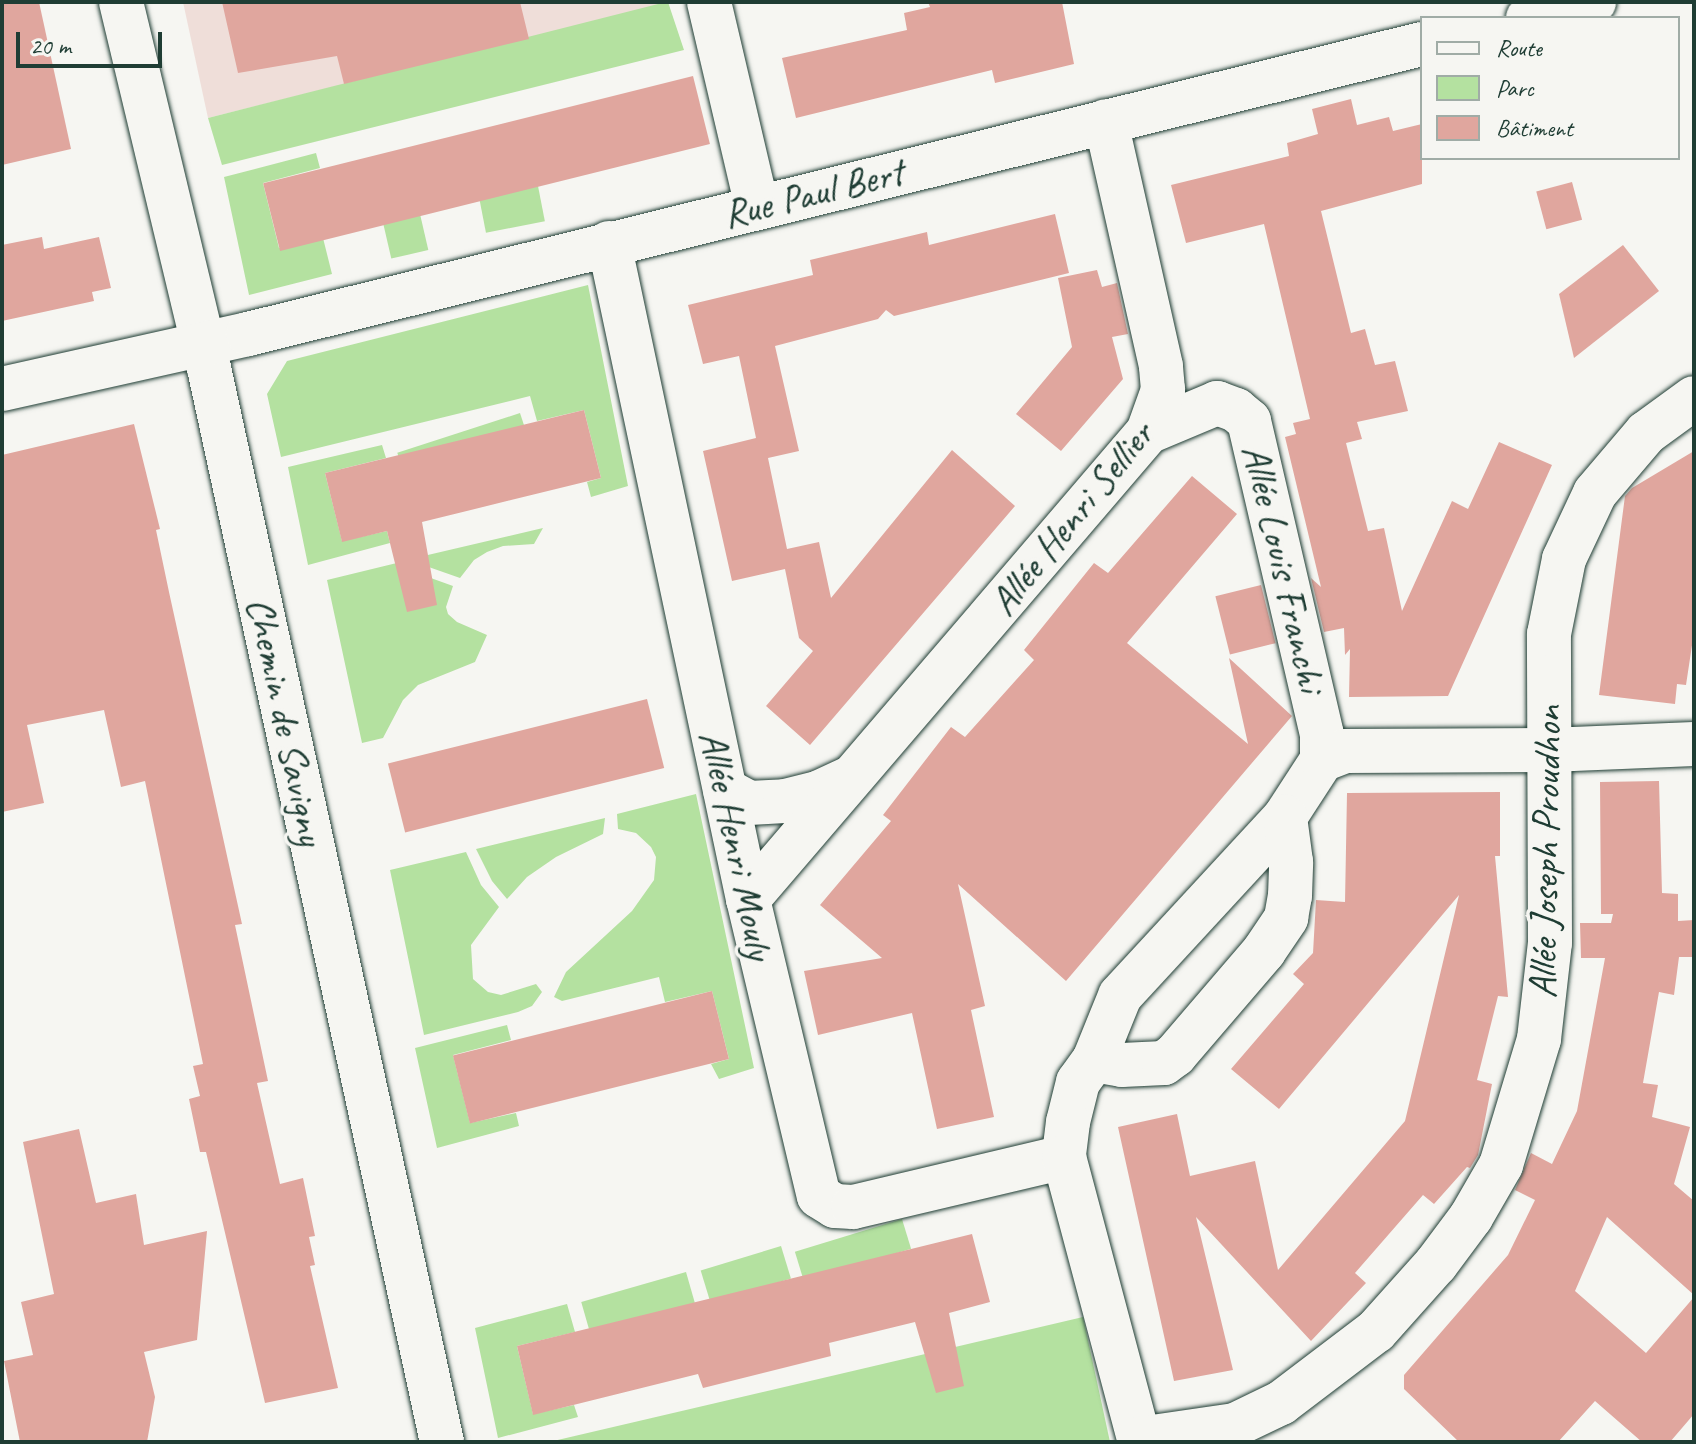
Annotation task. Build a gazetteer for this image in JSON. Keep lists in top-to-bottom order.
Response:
{
  "streets": {
    "street": [
      "Rue Paul Bert",
      "Allée Henri Sellier",
      "Allée Louis Franchi",
      "Chemin de Savigny",
      "Allée Henri Mouly",
      "Allée Joseph Proudhon"
    ]
  },
  "crossings": [
    ["Rue Paul Bert", "Allée Henri Sellier"],
    ["Rue Paul Bert", "Chemin de Savigny"],
    ["Rue Paul Bert", "Allée Henri Mouly"],
    ["Allée Henri Sellier", "Allée Louis Franchi"],
    ["Allée Henri Sellier", "Allée Henri Mouly"],
    ["Allée Henri Mouly", "Allée Joseph Proudhon"]
  ],
  "legend": ["Route", "Parc", "Bâtiment"],
  "scale_bar": "20 m"
}
